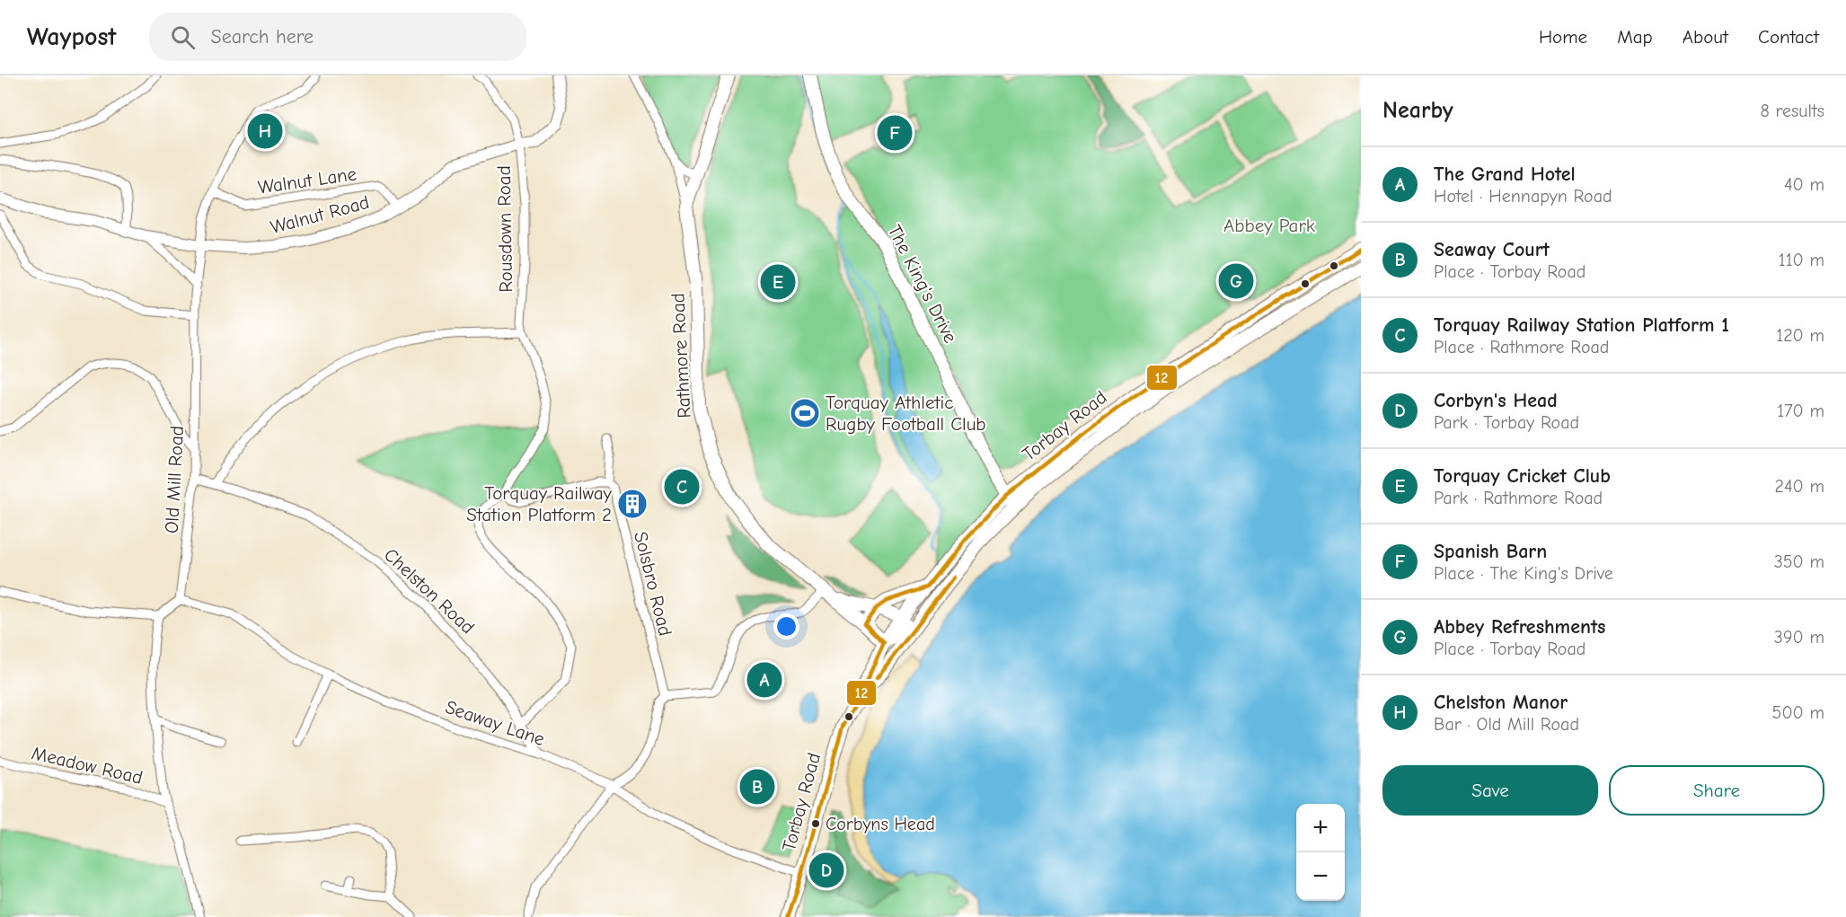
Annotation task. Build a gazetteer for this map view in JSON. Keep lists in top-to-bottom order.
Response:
{
  "streets": {
    "main road": ["The King's Drive", "Rathmore Road", "Torbay Road"],
    "street": [
      "Walnut Lane",
      "Walnut Road",
      "Rousdown Road",
      "Old Mill Road",
      "Solsbro Road",
      "Chelston Road",
      "Seaway Lane",
      "Meadow Road"
    ]
  },
  "crossings": [
    ["Walnut Lane", "Walnut Road"],
    ["Walnut Lane", "Old Mill Road"],
    ["Walnut Road", "Rousdown Road"],
    ["Walnut Road", "Old Mill Road"],
    ["The King's Drive", "Torbay Road"],
    ["Rathmore Road", "Torbay Road"],
    ["Torbay Road", "Seaway Lane"],
    ["Old Mill Road", "Chelston Road"],
    ["Old Mill Road", "Seaway Lane"],
    ["Chelston Road", "Seaway Lane"]
  ],
  "parks": ["Abbey Park"],
  "places": {
    "sports": ["Torquay Athletic Rugby Football Club"],
    "building": ["Torquay Railway Station Platform 2"],
    "other": ["Corbyns Head"]
  },
  "lines": ["transit line 12"],
  "page": {
    "header": "Waypost",
    "search": "Search here",
    "nav": [
      "Home",
      "Map",
      "About",
      "Contact"
    ],
    "heading": ["Nearby", "8 results"],
    "pins": [
      "H",
      "F",
      "G",
      "E",
      "C",
      "A",
      "B",
      "D"
    ],
    "list": [
      {
        "mark": "A",
        "name": "The Grand Hotel",
        "note": "Hotel · Hennapyn Road",
        "value": "40 m"
      },
      {
        "mark": "B",
        "name": "Seaway Court",
        "note": "Place · Torbay Road",
        "value": "110 m"
      },
      {
        "mark": "C",
        "name": "Torquay Railway Station Platform 1",
        "note": "Place · Rathmore Road",
        "value": "120 m"
      },
      {
        "mark": "D",
        "name": "Corbyn's Head",
        "note": "Park · Torbay Road",
        "value": "170 m"
      },
      {
        "mark": "E",
        "name": "Torquay Cricket Club",
        "note": "Park · Rathmore Road",
        "value": "240 m"
      },
      {
        "mark": "F",
        "name": "Spanish Barn",
        "note": "Place · The King's Drive",
        "value": "350 m"
      },
      {
        "mark": "G",
        "name": "Abbey Refreshments",
        "note": "Place · Torbay Road",
        "value": "390 m"
      },
      {
        "mark": "H",
        "name": "Chelston Manor",
        "note": "Bar · Old Mill Road",
        "value": "500 m"
      }
    ],
    "buttons": ["Save", "Share"],
    "map_buttons": ["+", "−"]
  }
}
